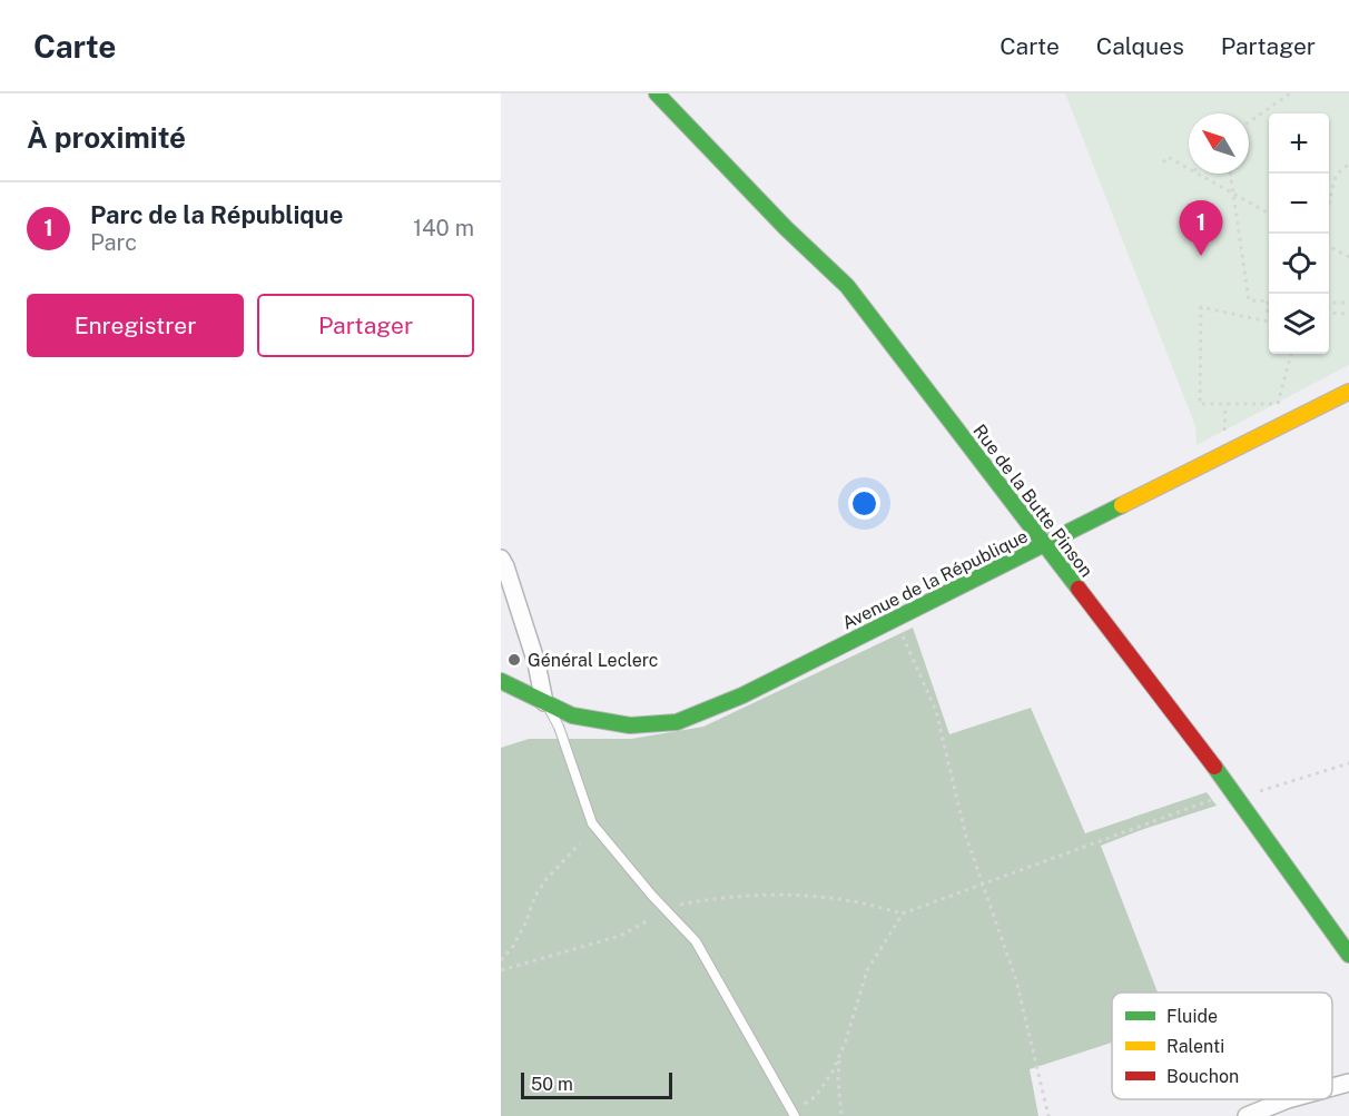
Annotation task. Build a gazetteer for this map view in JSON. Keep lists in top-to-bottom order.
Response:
{
  "streets": {
    "street": ["Rue de la Butte Pinson", "Avenue de la République"]
  },
  "crossings": [
    ["Rue de la Butte Pinson", "Avenue de la République"]
  ],
  "places": ["Général Leclerc"],
  "legend": ["Fluide", "Ralenti", "Bouchon"],
  "scale_bar": "50 m",
  "north": "top left",
  "page": {
    "header": "Carte",
    "nav": ["Carte", "Calques", "Partager"],
    "heading": "À proximité",
    "map_buttons": ["+", "−"],
    "list": [
      {
        "mark": "1",
        "name": "Parc de la République",
        "note": "Parc",
        "value": "140 m"
      }
    ],
    "pins": "1",
    "buttons": ["Enregistrer", "Partager"],
    "scale": "50 m"
  }
}
